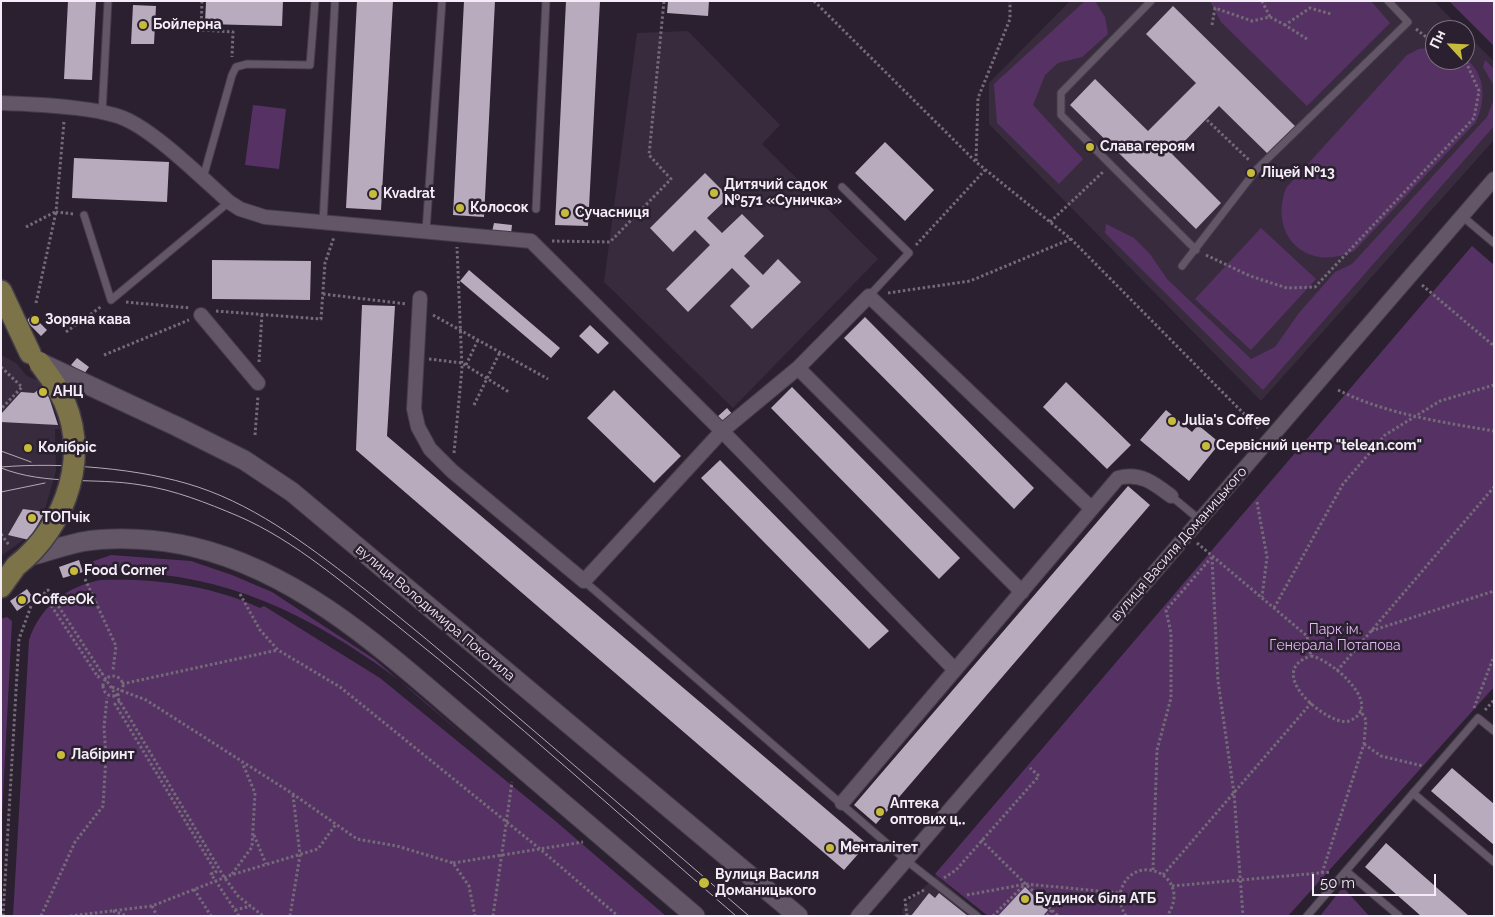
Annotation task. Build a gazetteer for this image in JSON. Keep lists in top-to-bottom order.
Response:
{
  "streets": {
    "street": ["вулиця Василя Доманицького", "вулиця Володимира Покотила"]
  },
  "parks": ["Парк ім. Генерала Потапова"],
  "places": [
    "Бойлерна",
    "Слава героям",
    "Ліцей №13",
    "Дитячий садок №571 «Суничка»",
    "Kvadrat",
    "Колосок",
    "Сучасниця",
    "Зоряна кава",
    "АНЦ",
    "Julia's Coffee",
    "Сервісний центр \"tele4n.com\"",
    "Колібріс",
    "ТОПчік",
    "Food Corner",
    "CoffeeOk",
    "Лабіринт",
    "Аптека оптових ц‥",
    "Менталітет",
    "Вулиця Василя Доманицького",
    "Будинок біля АТБ"
  ],
  "scale_bar": "50 m",
  "north": "top left"
}
